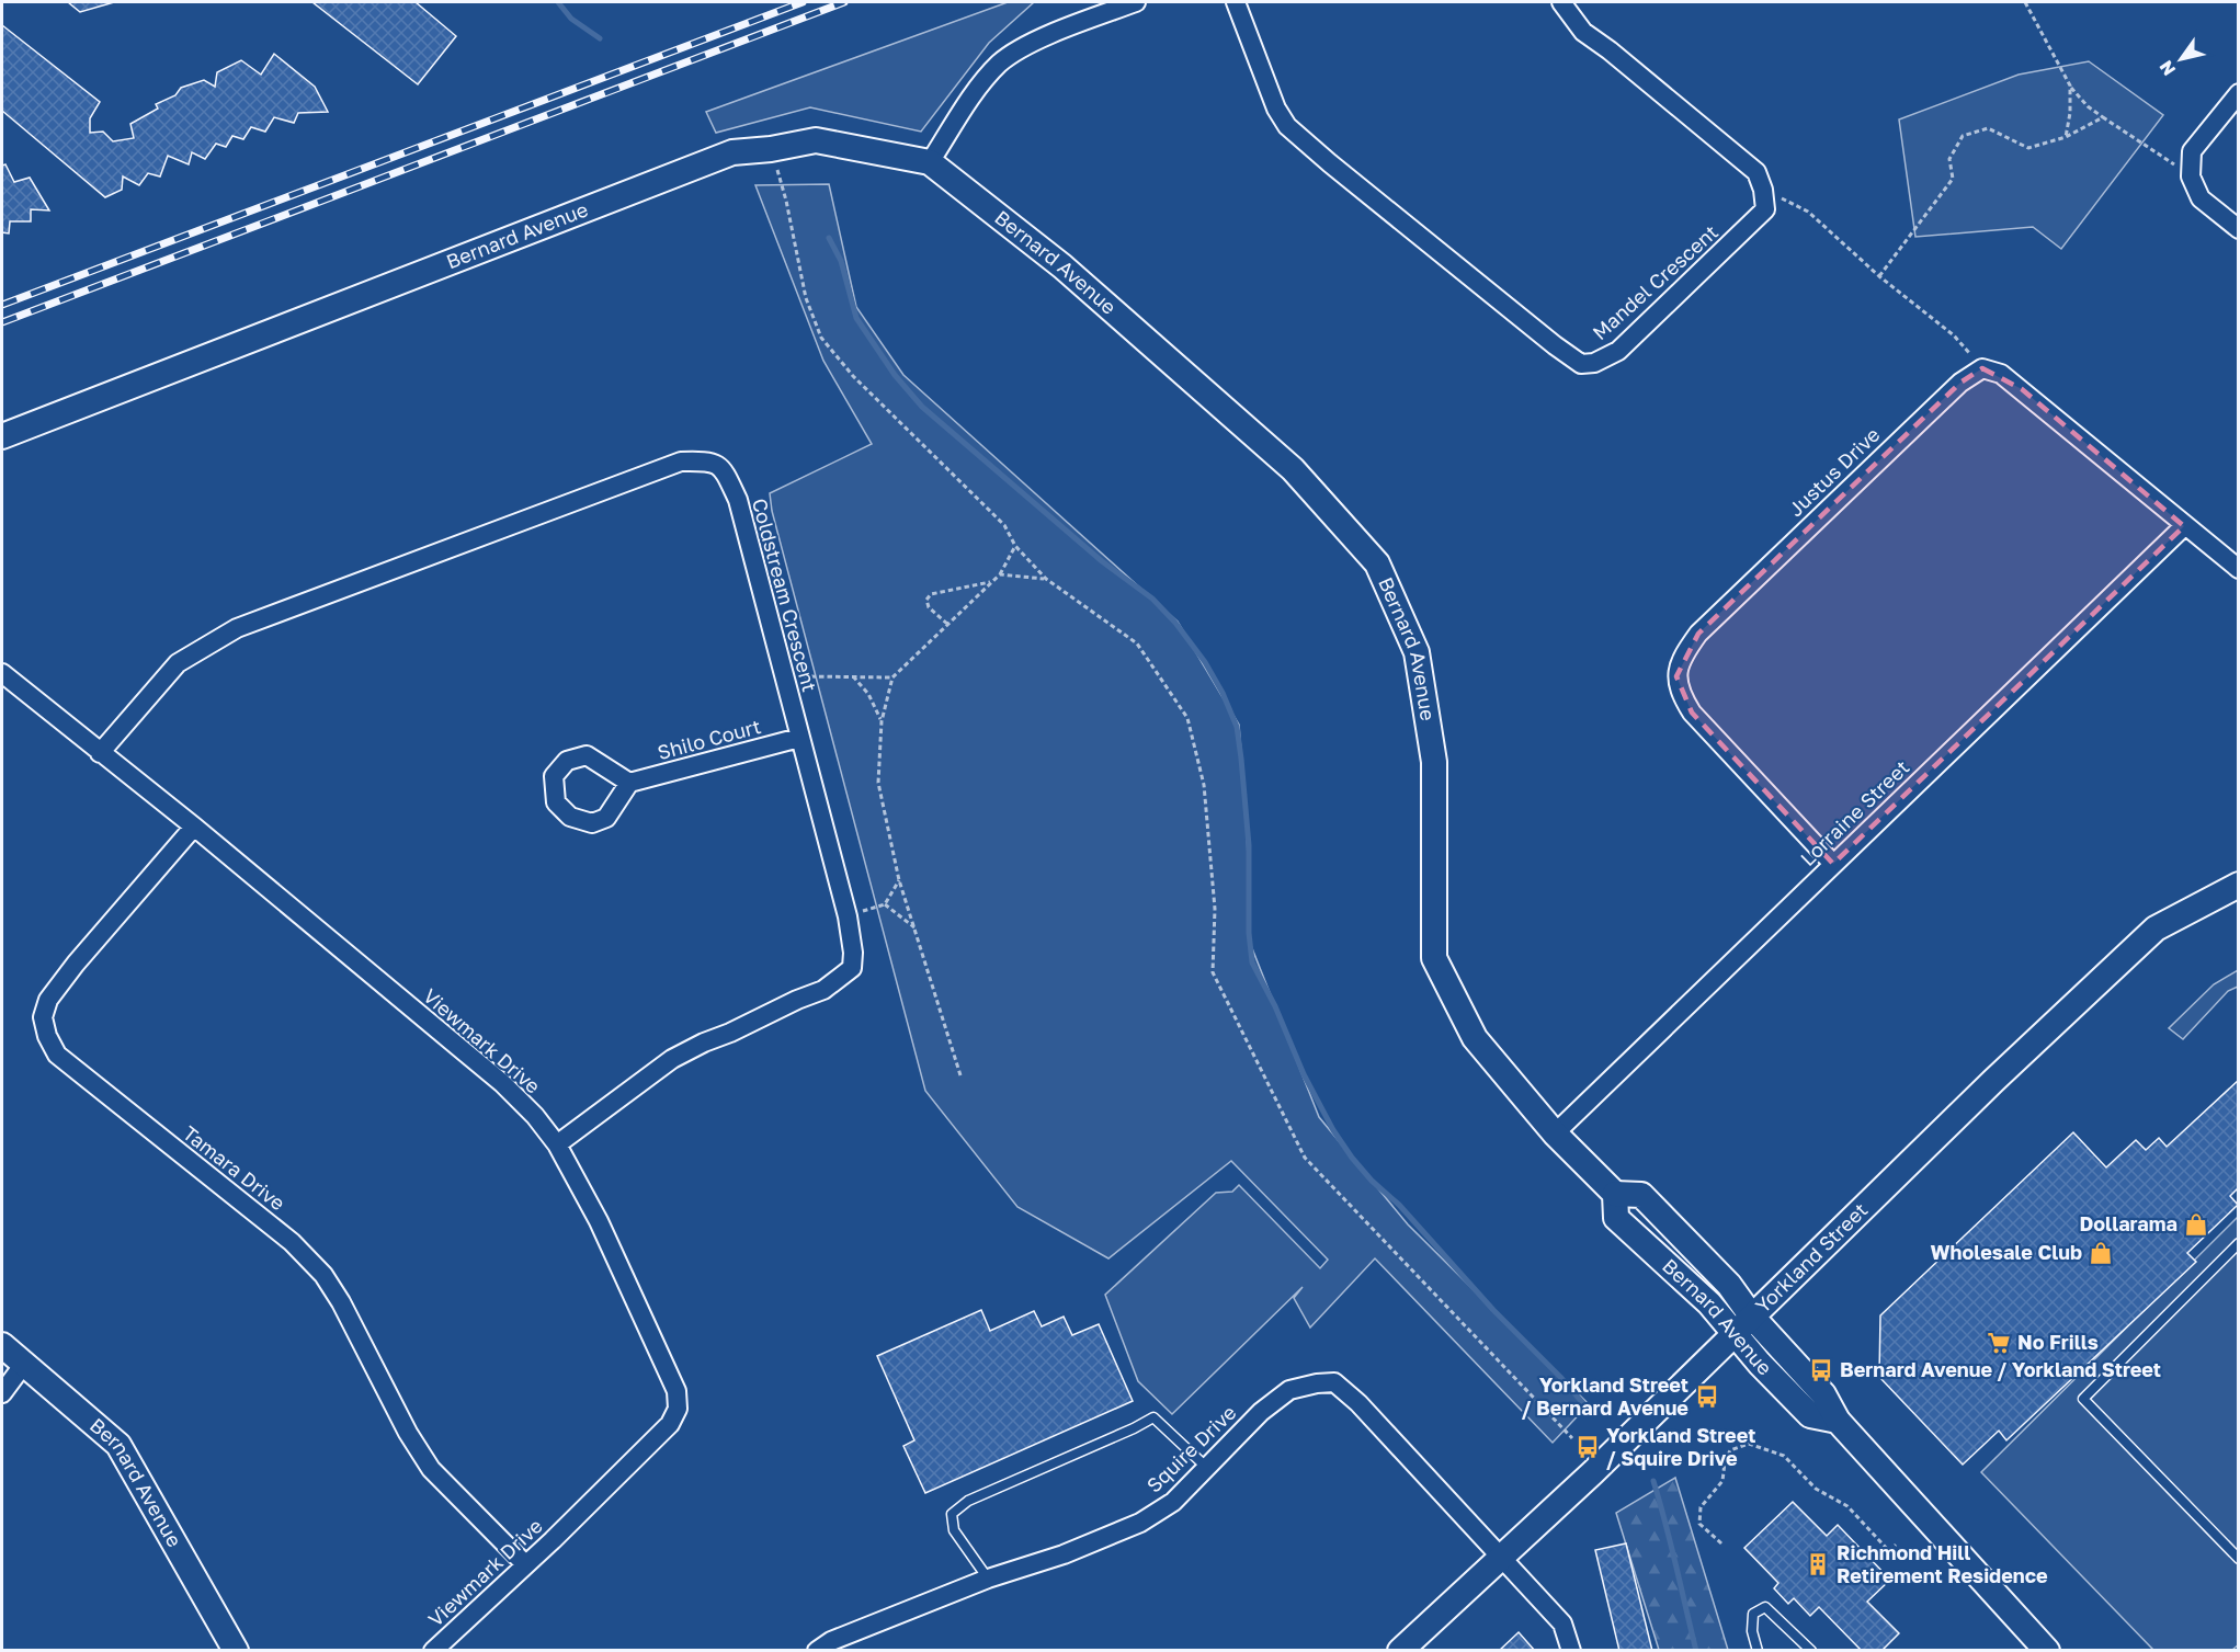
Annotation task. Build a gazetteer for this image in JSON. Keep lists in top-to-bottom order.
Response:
{
  "streets": {
    "street": [
      "Bernard Avenue",
      "Mandel Crescent",
      "Justus Drive",
      "Coldstream Crescent",
      "Shilo Court",
      "Lorraine Street",
      "Viewmark Drive",
      "Tamara Drive",
      "Yorkland Street",
      "Squire Drive"
    ]
  },
  "crossings": [
    ["Bernard Avenue", "Lorraine Street"],
    ["Bernard Avenue", "Yorkland Street"],
    ["Justus Drive", "Lorraine Street"],
    ["Coldstream Crescent", "Shilo Court"],
    ["Coldstream Crescent", "Viewmark Drive"],
    ["Viewmark Drive", "Tamara Drive"],
    ["Yorkland Street", "Squire Drive"]
  ],
  "places": {
    "shop": ["Dollarama", "Wholesale Club"],
    "supermarket": ["No Frills"],
    "bus stop": ["Bernard Avenue / Yorkland Street", "Yorkland Street / Bernard Avenue", "Yorkland Street / Squire Drive"],
    "building": ["Richmond Hill Retirement Residence"]
  },
  "north": "bottom left"
}
